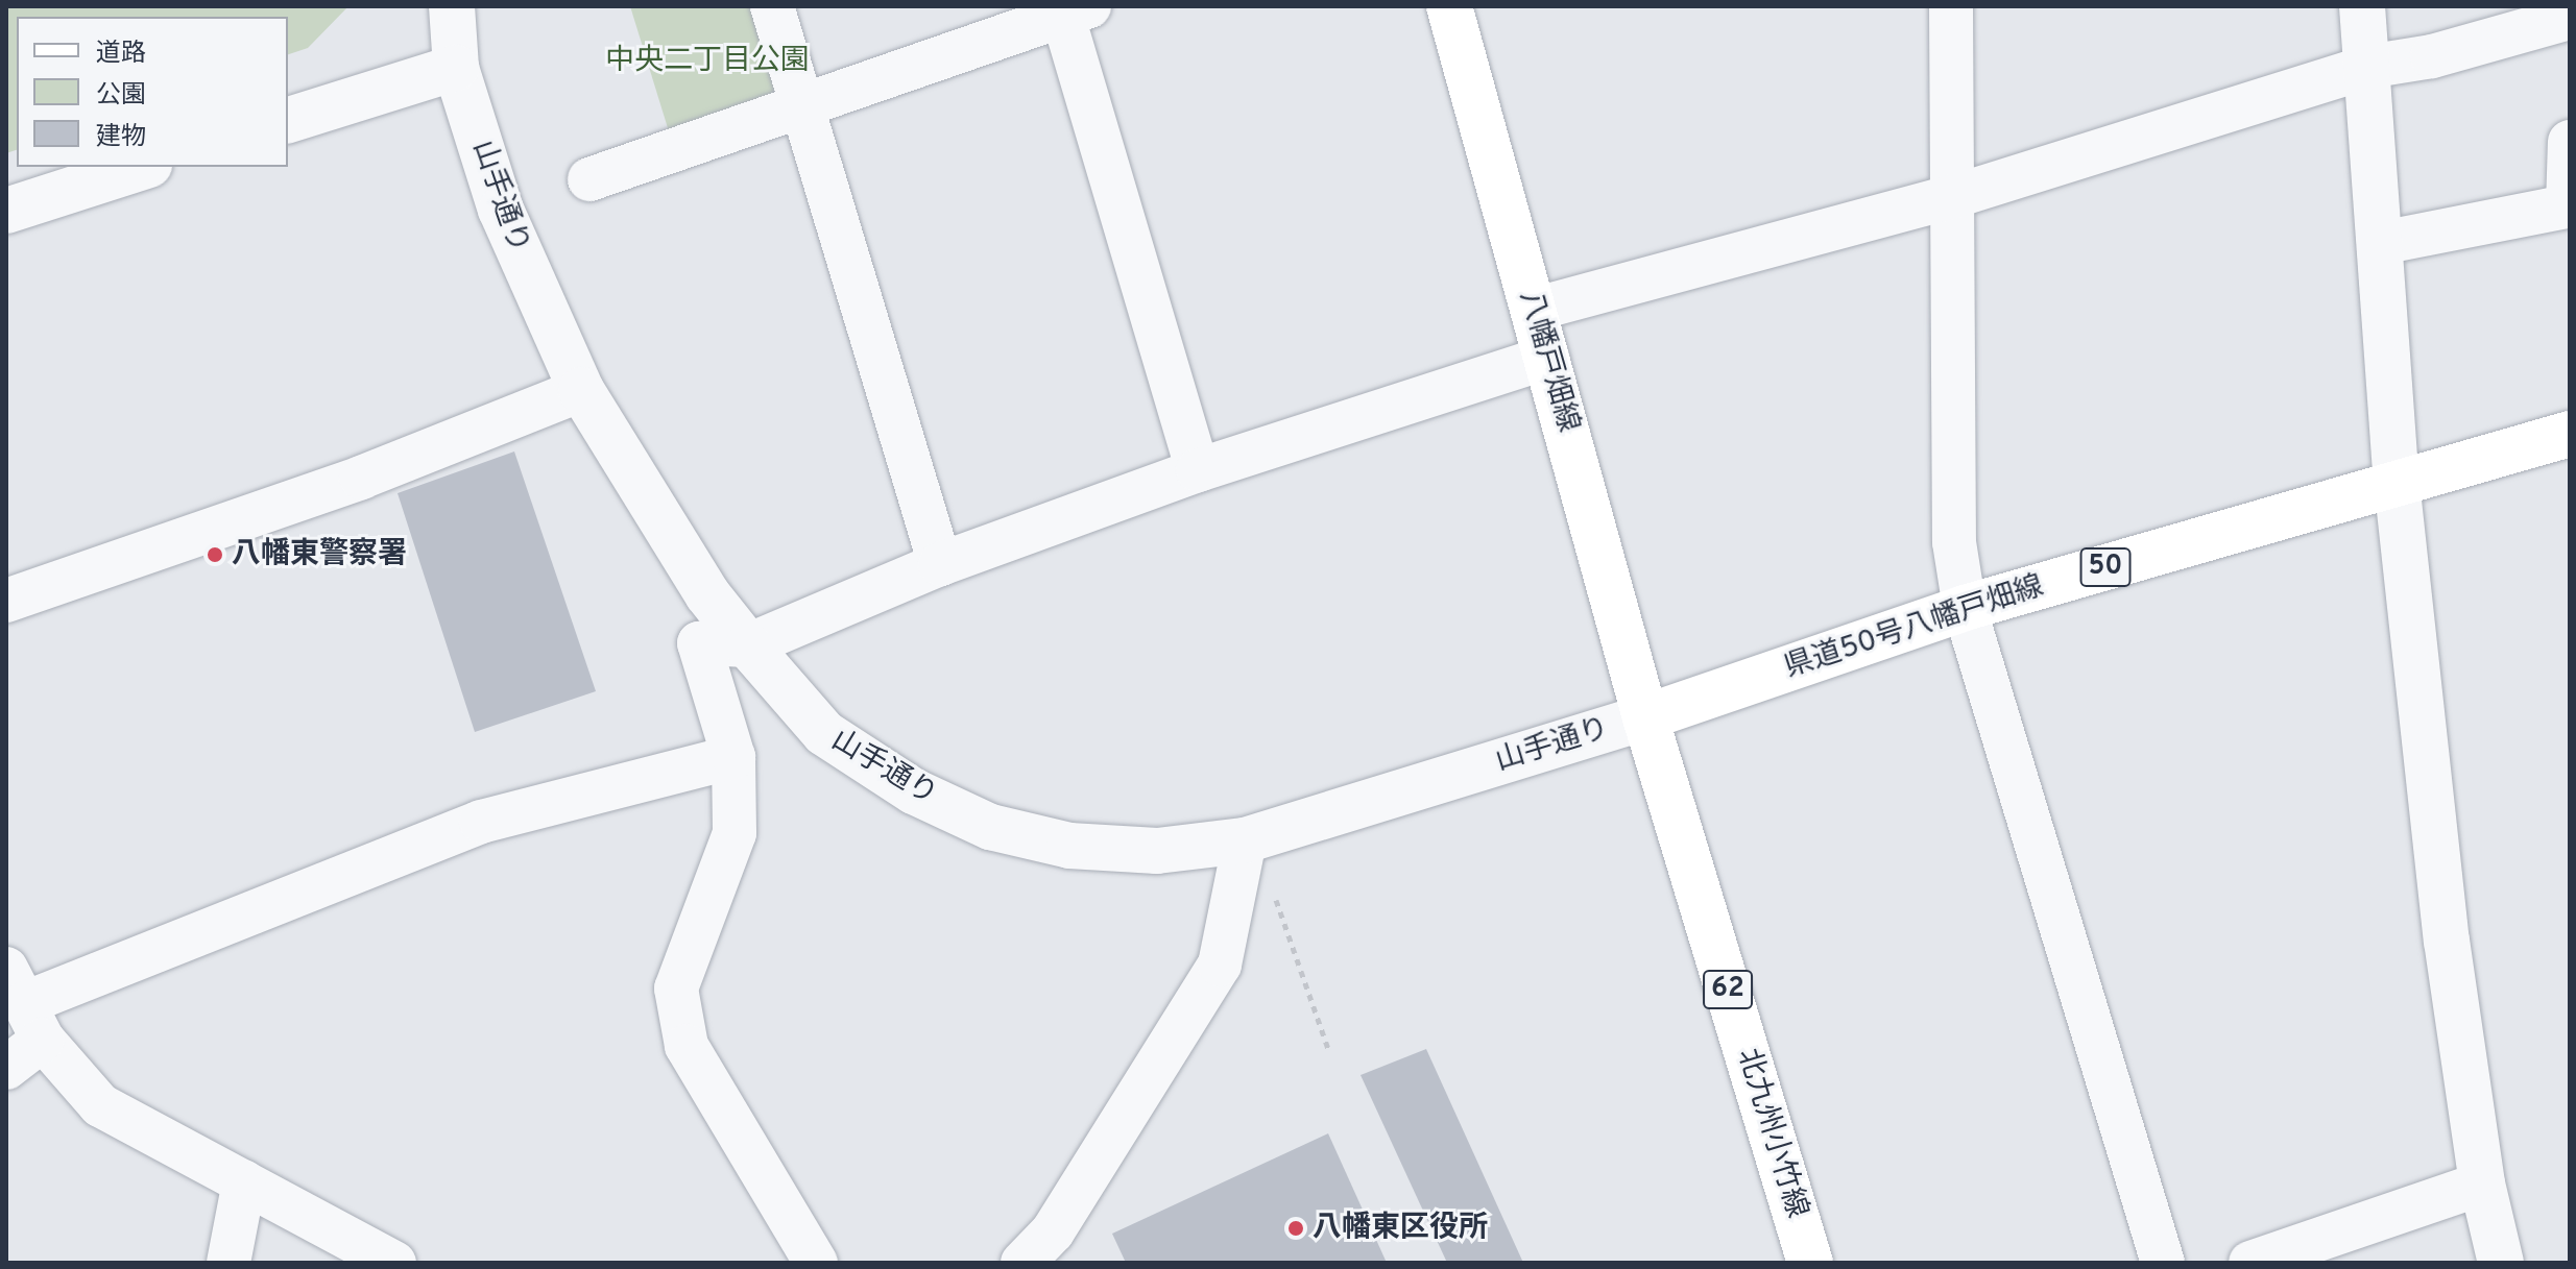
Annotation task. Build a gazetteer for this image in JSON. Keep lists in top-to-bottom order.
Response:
{
  "streets": {
    "main road": [
      "八幡戸畑線",
      "50",
      "県道50号八幡戸畑線",
      "62",
      "北九州小竹線"
    ],
    "street": ["山手通り"]
  },
  "crossings": [
    ["山手通り", "八幡戸畑線"],
    ["山手通り", "県道50号八幡戸畑線"],
    ["山手通り", "北九州小竹線"],
    ["八幡戸畑線", "県道50号八幡戸畑線"],
    ["八幡戸畑線", "北九州小竹線"],
    ["県道50号八幡戸畑線", "北九州小竹線"]
  ],
  "parks": ["中央二丁目公園"],
  "places": ["八幡東警察署", "八幡東区役所"],
  "legend": ["道路", "公園", "建物"]
}
